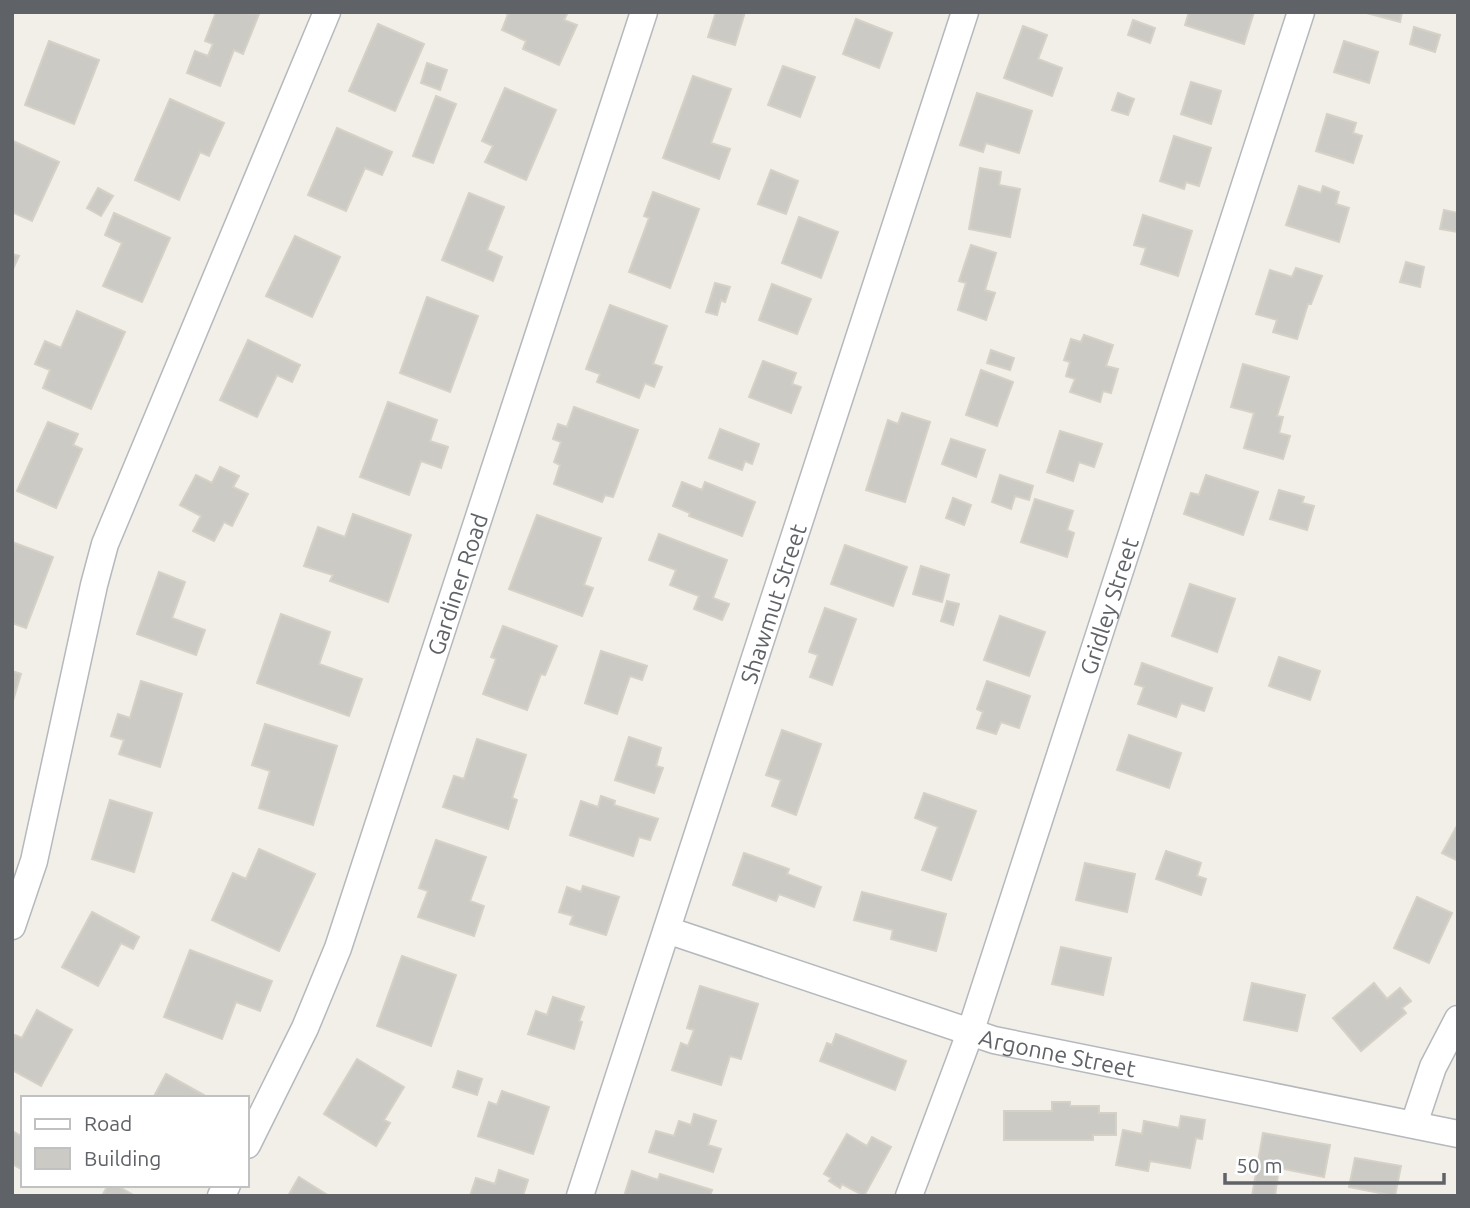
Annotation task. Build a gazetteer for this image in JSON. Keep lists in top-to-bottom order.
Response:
{
  "streets": {
    "street": [
      "Gardiner Road",
      "Shawmut Street",
      "Gridley Street",
      "Argonne Street"
    ]
  },
  "crossings": [
    ["Shawmut Street", "Argonne Street"],
    ["Gridley Street", "Argonne Street"]
  ],
  "legend": ["Road", "Building"],
  "scale_bar": "50 m"
}
